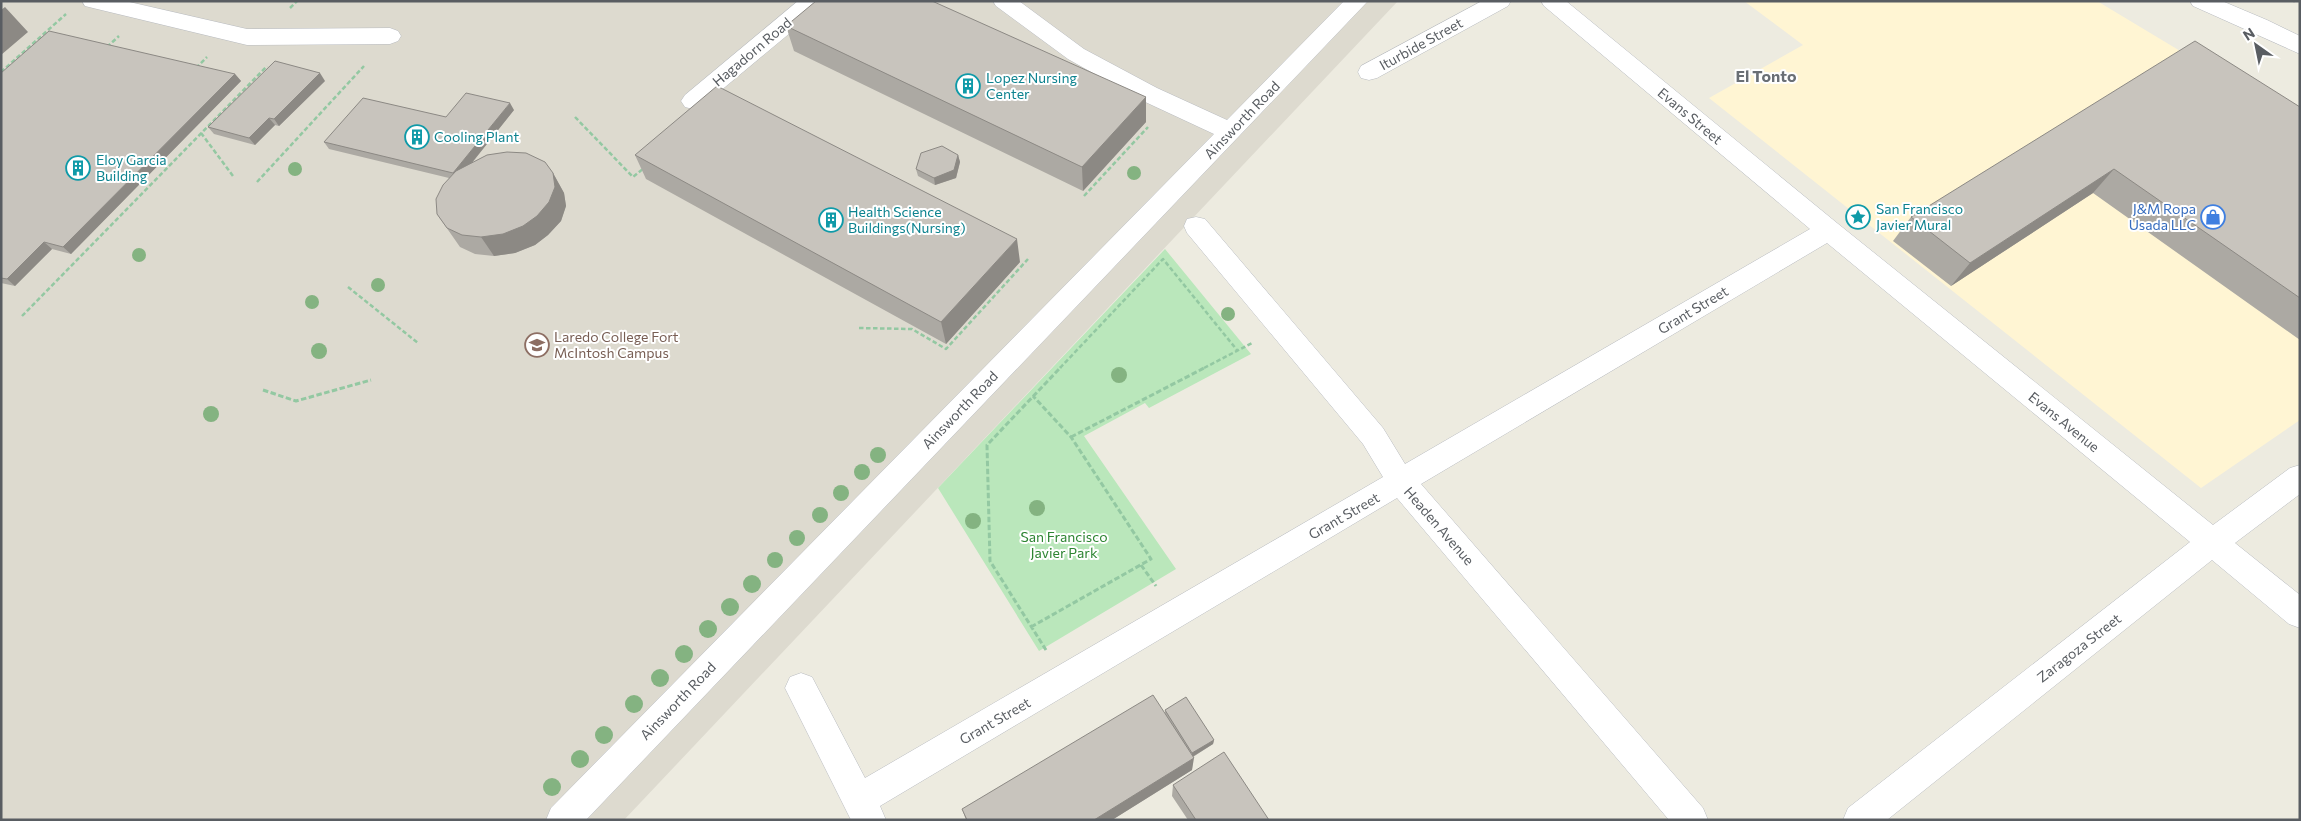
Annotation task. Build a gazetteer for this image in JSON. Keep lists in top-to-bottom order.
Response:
{
  "streets": {
    "street": [
      "Iturbide Street",
      "Hagadorn Road",
      "Evans Street",
      "Ainsworth Road",
      "Grant Street",
      "Evans Avenue",
      "Headen Avenue",
      "Zaragoza Street"
    ]
  },
  "crossings": [
    ["Evans Street", "Grant Street"],
    ["Evans Street", "Evans Avenue"],
    ["Grant Street", "Evans Avenue"],
    ["Grant Street", "Headen Avenue"],
    ["Evans Avenue", "Zaragoza Street"]
  ],
  "districts": ["El Tonto"],
  "parks": ["San Francisco Javier Park"],
  "places": {
    "building": [
      "Lopez Nursing Center",
      "Cooling Plant",
      "Eloy Garcia Building",
      "Health Science Buildings(Nursing)"
    ],
    "place": ["San Francisco Javier Mural"],
    "shop": ["J&M Ropa Usada LLC"],
    "school or university": ["Laredo College Fort McIntosh Campus"]
  },
  "north": "top left"
}
